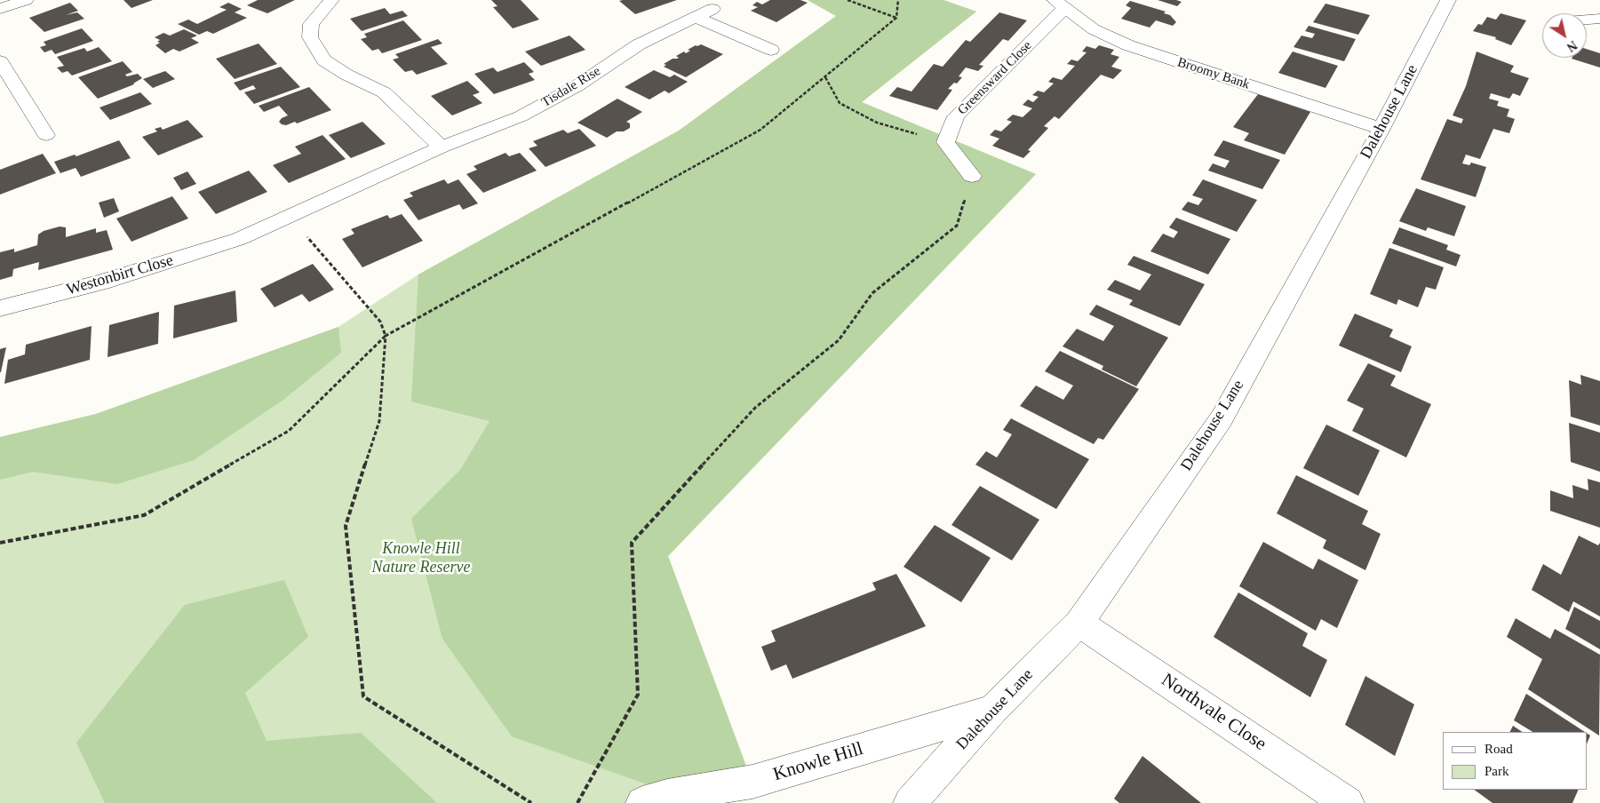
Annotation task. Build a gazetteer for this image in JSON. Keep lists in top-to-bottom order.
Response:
{
  "streets": {
    "street": [
      "Broomy Bank",
      "Greensward Close",
      "Tisdale Rise",
      "Dalehouse Lane",
      "Westonbirt Close",
      "Northvale Close",
      "Knowle Hill"
    ]
  },
  "crossings": [
    ["Broomy Bank", "Greensward Close"],
    ["Broomy Bank", "Dalehouse Lane"],
    ["Tisdale Rise", "Westonbirt Close"],
    ["Dalehouse Lane", "Northvale Close"],
    ["Dalehouse Lane", "Knowle Hill"]
  ],
  "parks": ["Knowle Hill Nature Reserve"],
  "legend": ["Road", "Park"],
  "north": "bottom right"
}
